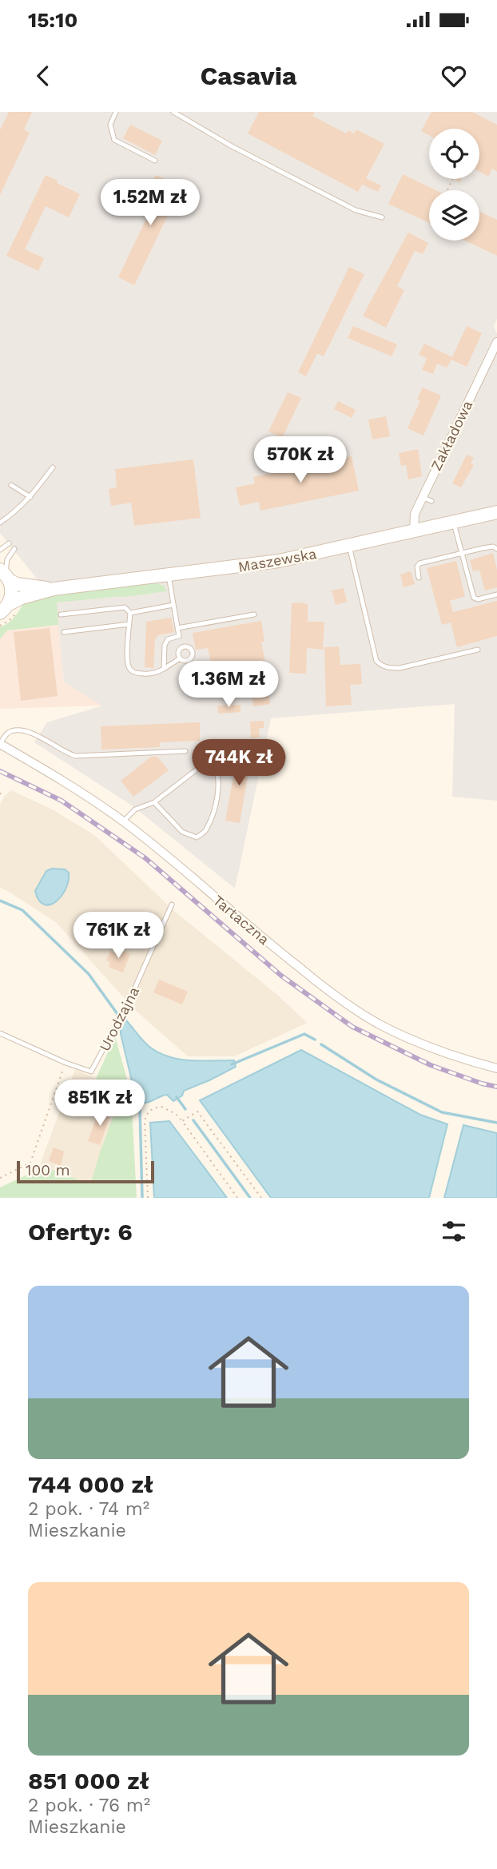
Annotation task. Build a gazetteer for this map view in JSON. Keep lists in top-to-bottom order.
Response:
{
  "streets": {
    "street": ["Zakładowa", "Maszewska", "Tartaczna"],
    "lane": ["Urodzajna"]
  },
  "crossings": [
    ["Zakładowa", "Maszewska"]
  ],
  "scale_bar": "100 m",
  "page": {
    "status": "15:10",
    "header": "Casavia",
    "price": [
      "1.52M zł",
      "570K zł",
      "1.36M zł",
      "744K zł",
      "761K zł",
      "851K zł"
    ],
    "scale": "100 m",
    "heading": "Oferty: 6",
    "list": [
      {
        "name": "744 000 zł",
        "note": "2 pok. · 74 m² · Mieszkanie"
      },
      {
        "name": "851 000 zł",
        "note": "2 pok. · 76 m² · Mieszkanie"
      }
    ]
  }
}
